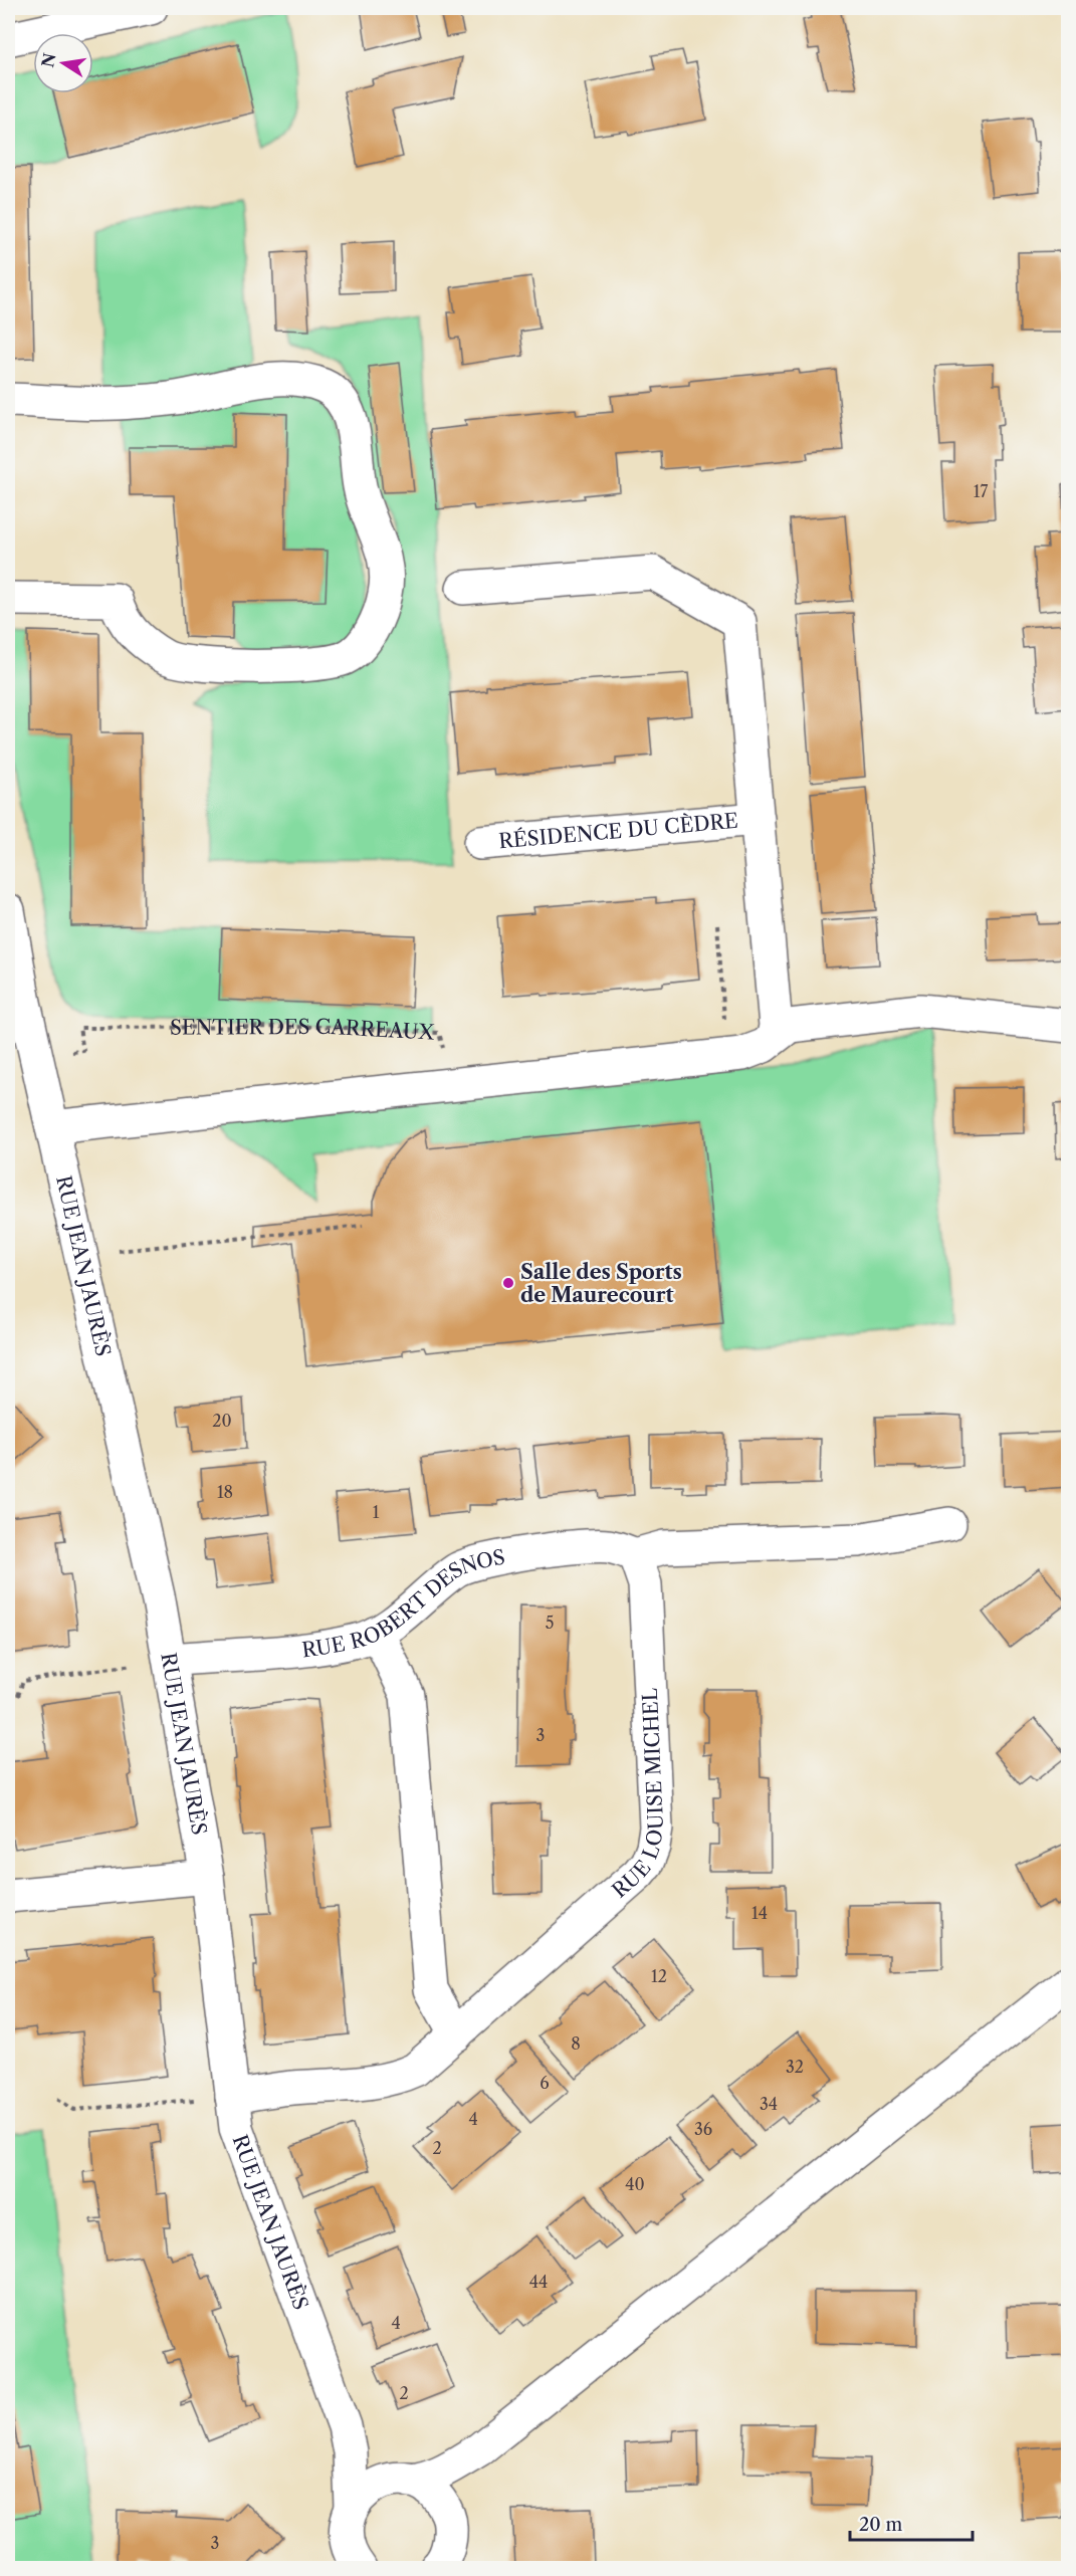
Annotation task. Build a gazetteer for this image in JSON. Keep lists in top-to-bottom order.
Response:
{
  "streets": {
    "street": [
      "RÉSIDENCE DU CÈDRE",
      "RUE JEAN JAURÈS",
      "RUE ROBERT DESNOS",
      "RUE LOUISE MICHEL"
    ],
    "path": ["SENTIER DES CARREAUX"]
  },
  "crossings": [
    ["SENTIER DES CARREAUX", "RUE JEAN JAURÈS"],
    ["RUE JEAN JAURÈS", "RUE ROBERT DESNOS"],
    ["RUE JEAN JAURÈS", "RUE LOUISE MICHEL"],
    ["RUE ROBERT DESNOS", "RUE LOUISE MICHEL"]
  ],
  "places": ["Salle des Sports de Maurecourt"],
  "house_numbers": [
    "17",
    "20",
    "18",
    "1",
    "5",
    "3",
    "14",
    "12",
    "8",
    "32",
    "6",
    "34",
    "4",
    "36",
    "2",
    "40",
    "44",
    "4",
    "2",
    "3"
  ],
  "scale_bar": "20 m",
  "north": "left"
}
